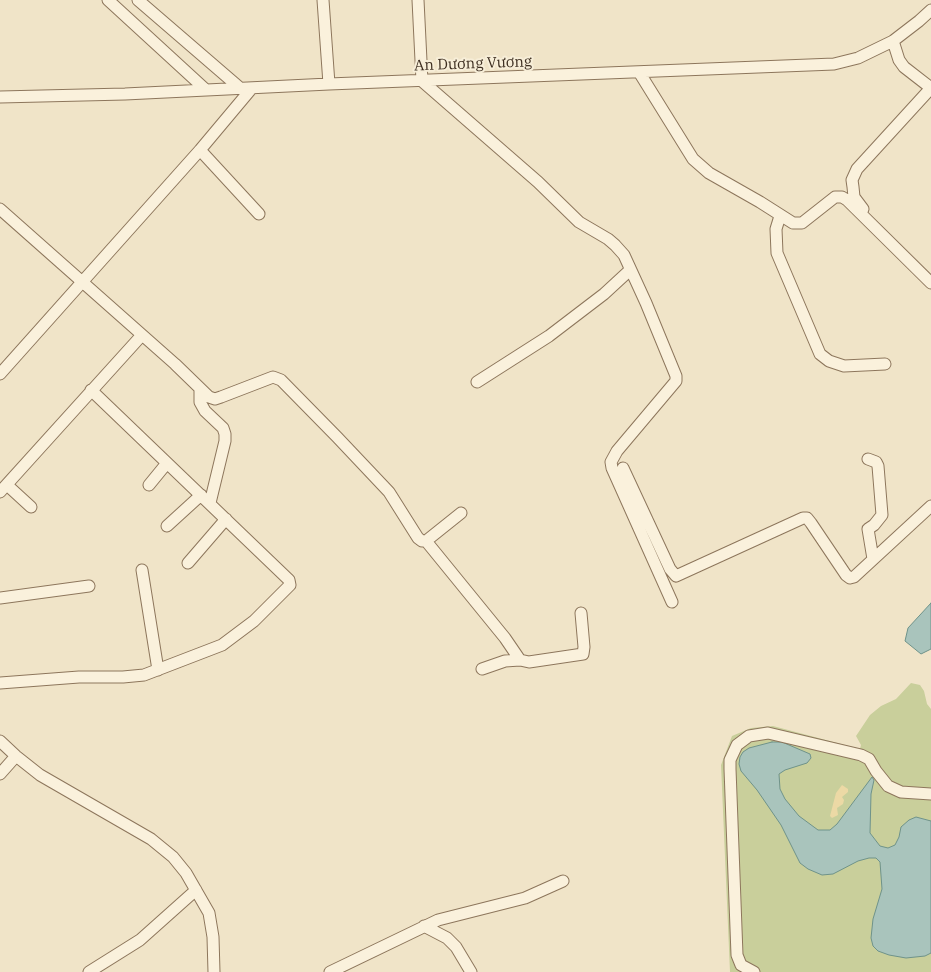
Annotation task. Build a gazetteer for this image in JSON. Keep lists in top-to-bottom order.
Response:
{
  "streets": {
    "street": ["An Dương Vương"]
  }
}
